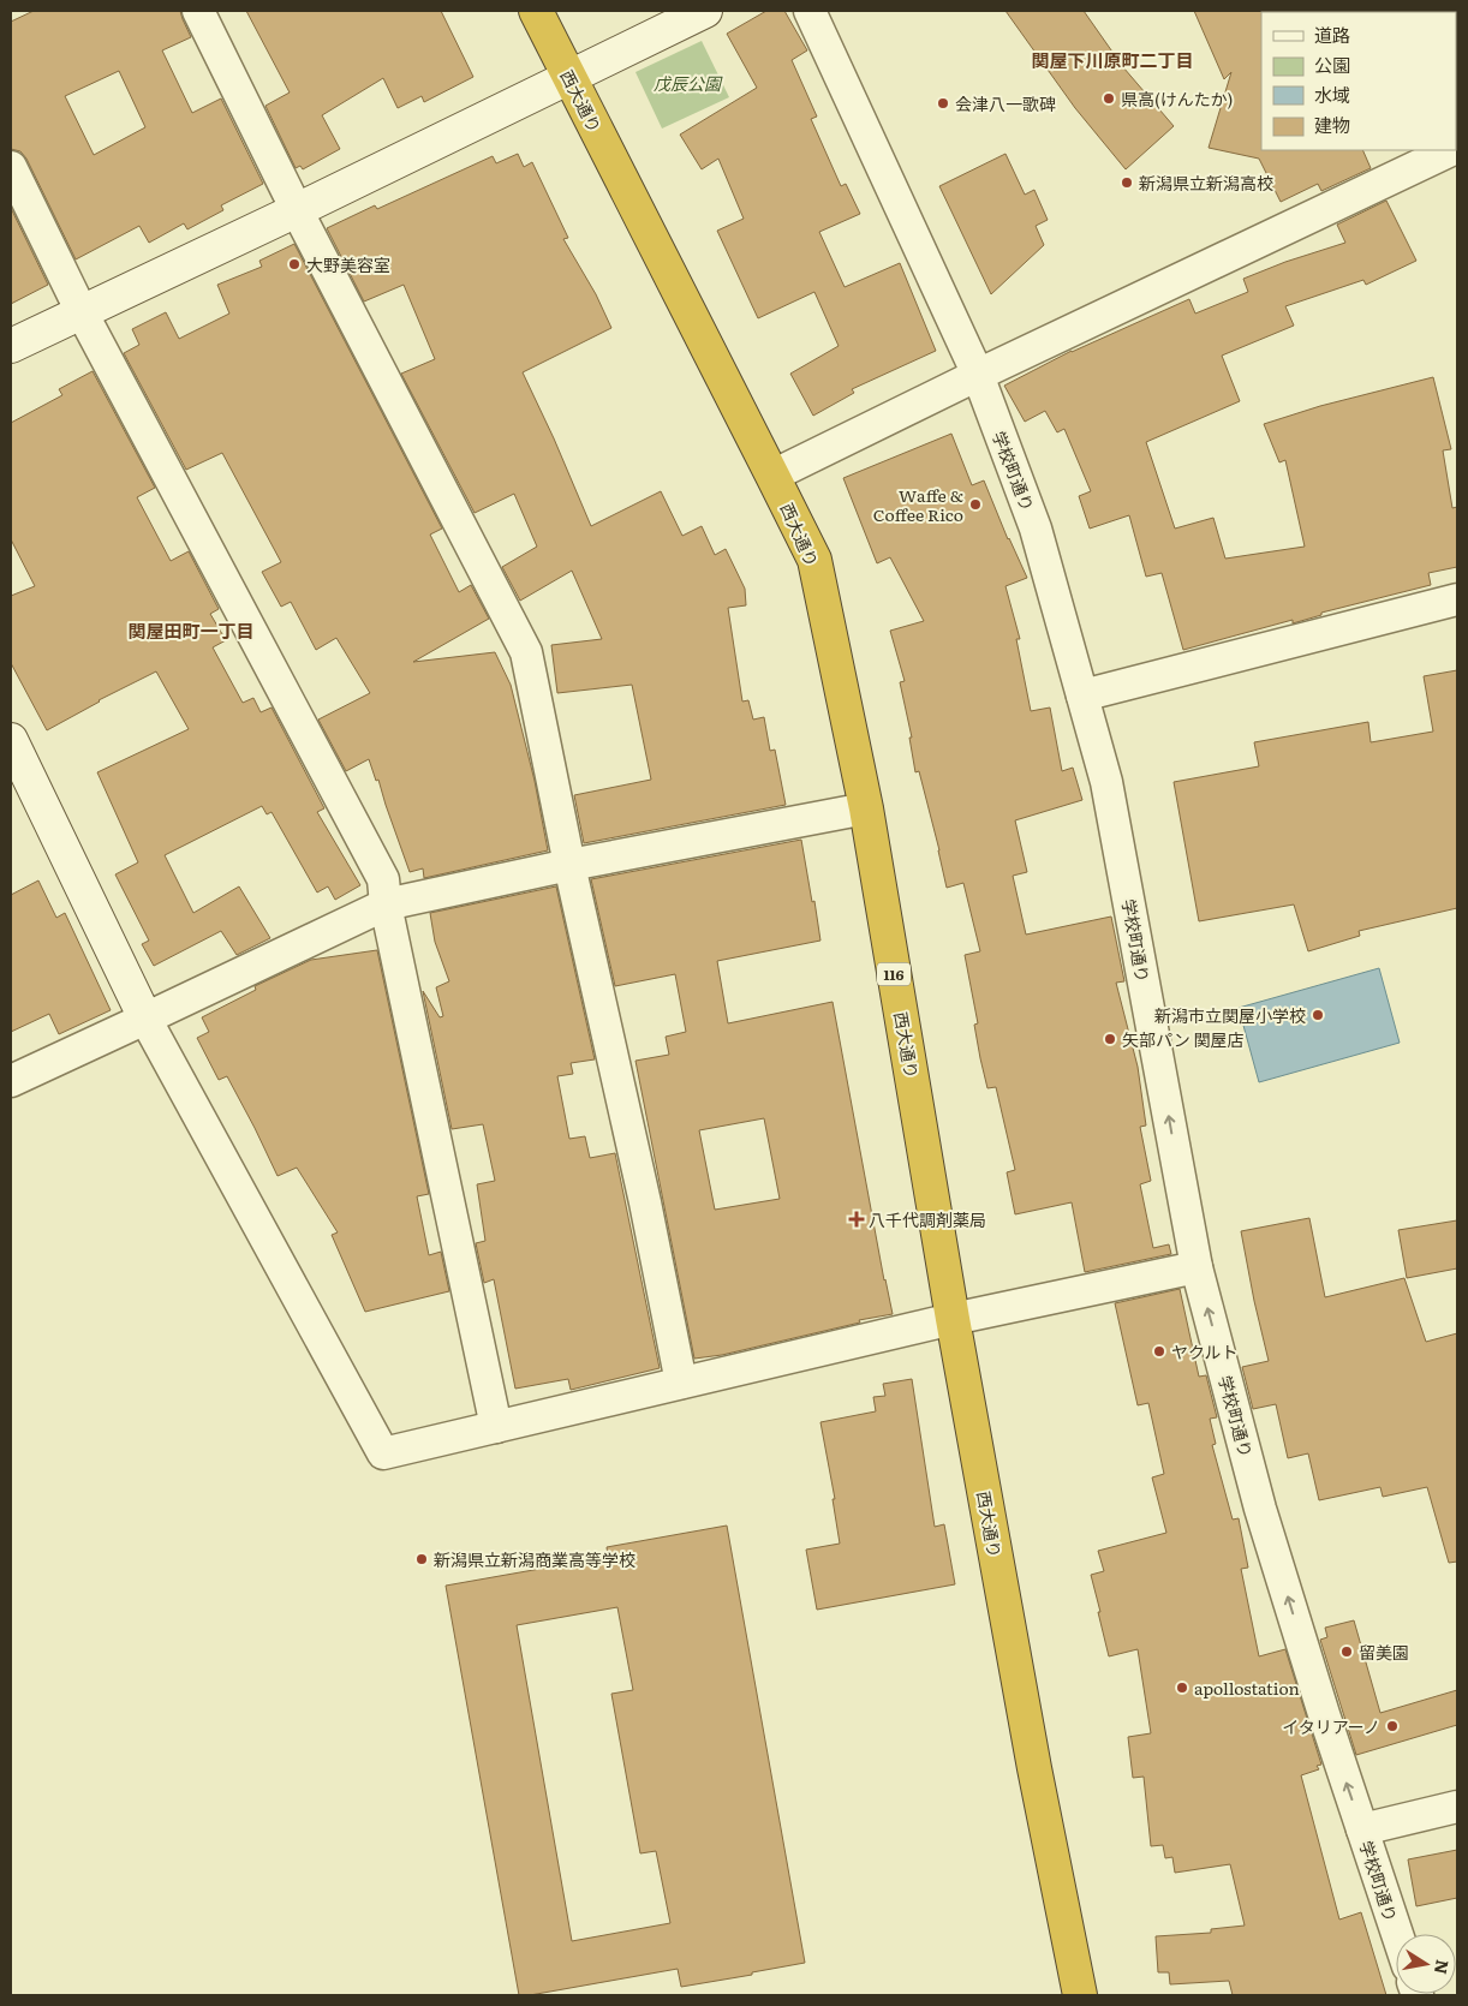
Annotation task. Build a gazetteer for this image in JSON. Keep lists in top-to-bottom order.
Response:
{
  "streets": {
    "highway": ["西大通り", "116"],
    "street": ["学校町通り"]
  },
  "one_way": ["学校町通り"],
  "districts": ["関屋下川原町二丁目", "関屋田町一丁目"],
  "parks": ["戊辰公園"],
  "places": {
    "other": [
      "県高(けんたか)",
      "会津八一歌碑",
      "新潟県立新潟高校",
      "大野美容室",
      "Waffe & Coffee Rico",
      "新潟市立関屋小学校",
      "矢部パン 関屋店",
      "ヤクルト",
      "新潟県立新潟商業高等学校",
      "留美園",
      "apollostation",
      "イタリアーノ"
    ],
    "health": ["八千代調剤薬局"]
  },
  "legend": [
    "道路",
    "公園",
    "水域",
    "建物"
  ],
  "north": "right"
}
